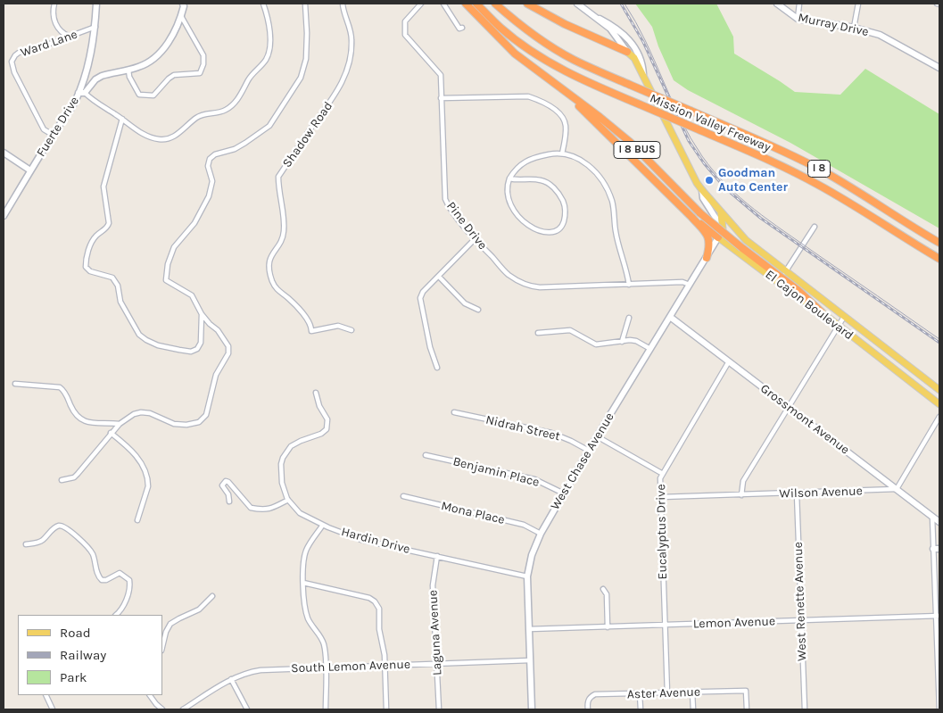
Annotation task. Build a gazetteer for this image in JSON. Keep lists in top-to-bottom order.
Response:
{
  "streets": {
    "highway": ["Mission Valley Freeway", "I 8 BUS", "I 8"],
    "main road": [
      "Murray Drive",
      "Fuerte Drive",
      "El Cajon Boulevard",
      "Grossmont Avenue",
      "West Chase Avenue"
    ],
    "street": [
      "Ward Lane",
      "Shadow Road",
      "Pine Drive",
      "Nidrah Street",
      "Benjamin Place",
      "Wilson Avenue",
      "Mona Place",
      "Eucalyptus Drive",
      "Hardin Drive",
      "West Renette Avenue",
      "Lemon Avenue",
      "Laguna Avenue",
      "South Lemon Avenue",
      "Aster Avenue"
    ]
  },
  "crossings": [
    ["Ward Lane", "Fuerte Drive"],
    ["I 8 BUS", "El Cajon Boulevard"],
    ["Pine Drive", "West Chase Avenue"],
    ["El Cajon Boulevard", "West Chase Avenue"],
    ["Grossmont Avenue", "West Chase Avenue"],
    ["Grossmont Avenue", "Wilson Avenue"],
    ["Grossmont Avenue", "Eucalyptus Drive"],
    ["Nidrah Street", "West Chase Avenue"],
    ["West Chase Avenue", "Benjamin Place"],
    ["West Chase Avenue", "Mona Place"],
    ["West Chase Avenue", "Hardin Drive"],
    ["West Chase Avenue", "Lemon Avenue"],
    ["West Chase Avenue", "South Lemon Avenue"],
    ["Wilson Avenue", "Eucalyptus Drive"],
    ["Wilson Avenue", "West Renette Avenue"],
    ["Eucalyptus Drive", "Lemon Avenue"],
    ["Eucalyptus Drive", "Aster Avenue"],
    ["Hardin Drive", "Laguna Avenue"],
    ["West Renette Avenue", "Lemon Avenue"],
    ["Laguna Avenue", "South Lemon Avenue"]
  ],
  "places": ["Goodman Auto Center"],
  "legend": ["Road", "Railway", "Park"]
}
